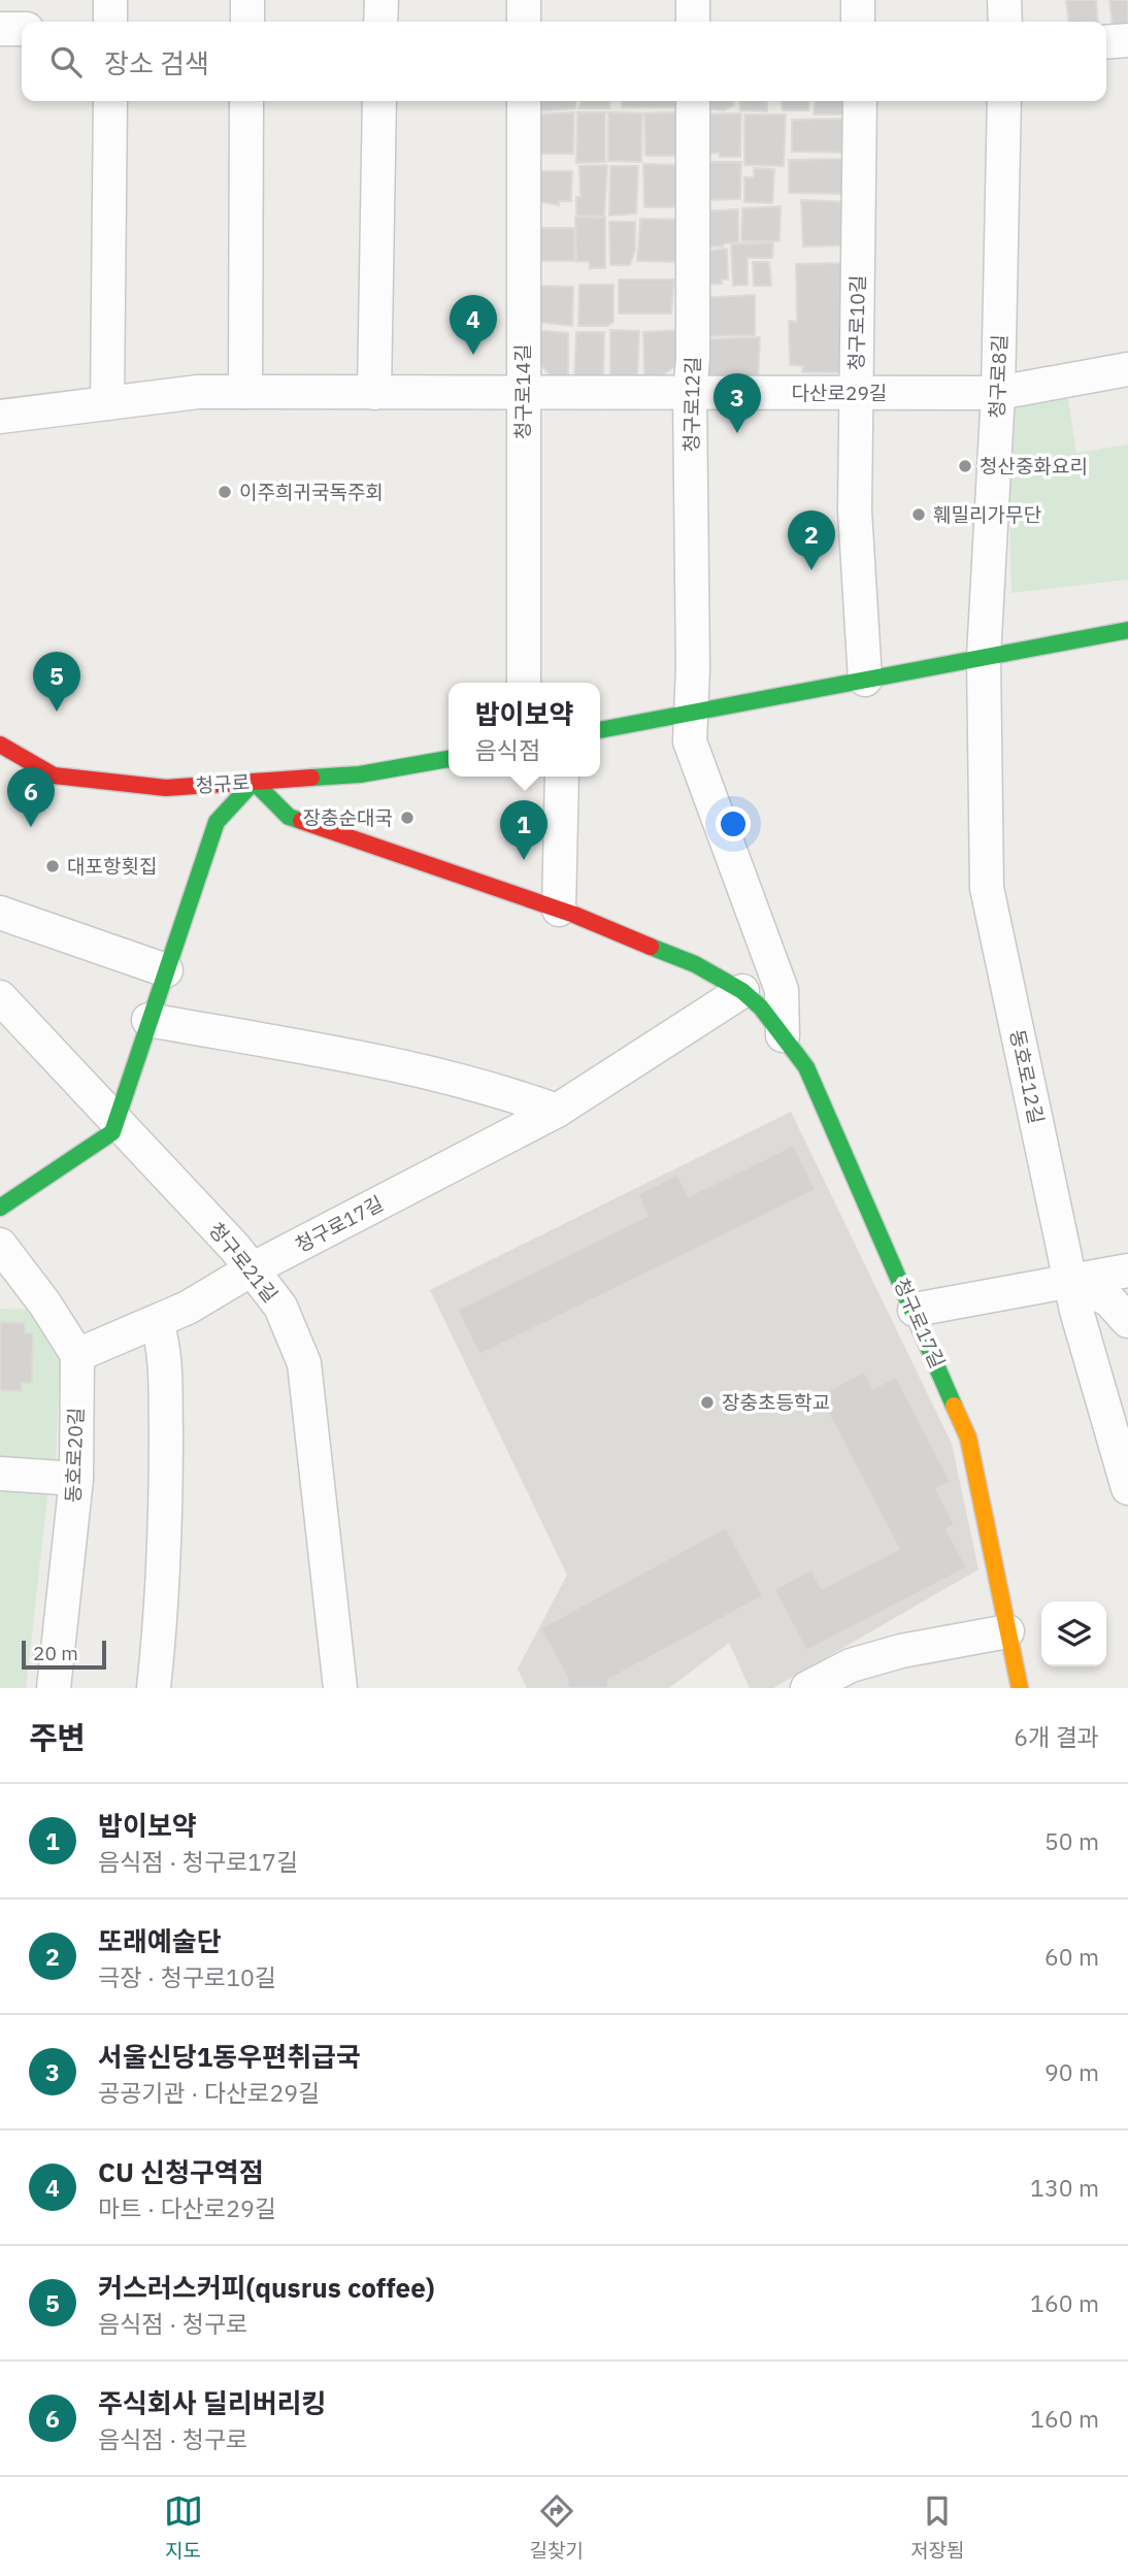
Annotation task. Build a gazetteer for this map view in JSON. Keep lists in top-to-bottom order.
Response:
{
  "streets": {
    "street": [
      "청구로10길",
      "청구로8길",
      "청구로14길",
      "다산로29길",
      "청구로12길",
      "청구로",
      "동호로12길",
      "청구로17길",
      "청구로21길",
      "동호로20길"
    ]
  },
  "crossings": [
    ["청구로10길", "다산로29길"],
    ["청구로8길", "다산로29길"],
    ["청구로8길", "동호로12길"],
    ["청구로14길", "다산로29길"],
    ["다산로29길", "청구로12길"],
    ["청구로", "청구로17길"],
    ["청구로17길", "청구로21길"],
    ["청구로17길", "동호로20길"]
  ],
  "places": [
    "청산중화요리",
    "이주희귀국독주회",
    "훼밀리가무단",
    "장충순대국",
    "대포항횟집",
    "장충초등학교"
  ],
  "scale_bar": "20 m",
  "page": {
    "search": "장소 검색",
    "pins": [
      "4",
      "3",
      "2",
      "5",
      "6",
      "1"
    ],
    "popup": ["밥이보약", "음식점"],
    "scale": "20 m",
    "heading": ["주변", "6개 결과"],
    "list": [
      {
        "mark": "1",
        "name": "밥이보약",
        "note": "음식점 · 청구로17길",
        "value": "50 m"
      },
      {
        "mark": "2",
        "name": "또래예술단",
        "note": "극장 · 청구로10길",
        "value": "60 m"
      },
      {
        "mark": "3",
        "name": "서울신당1동우편취급국",
        "note": "공공기관 · 다산로29길",
        "value": "90 m"
      },
      {
        "mark": "4",
        "name": "CU 신청구역점",
        "note": "마트 · 다산로29길",
        "value": "130 m"
      },
      {
        "mark": "5",
        "name": "커스러스커피(qusrus coffee)",
        "note": "음식점 · 청구로",
        "value": "160 m"
      },
      {
        "mark": "6",
        "name": "주식회사 딜리버리킹",
        "note": "음식점 · 청구로",
        "value": "160 m"
      }
    ],
    "nav": ["지도", "길찾기", "저장됨"]
  }
}
